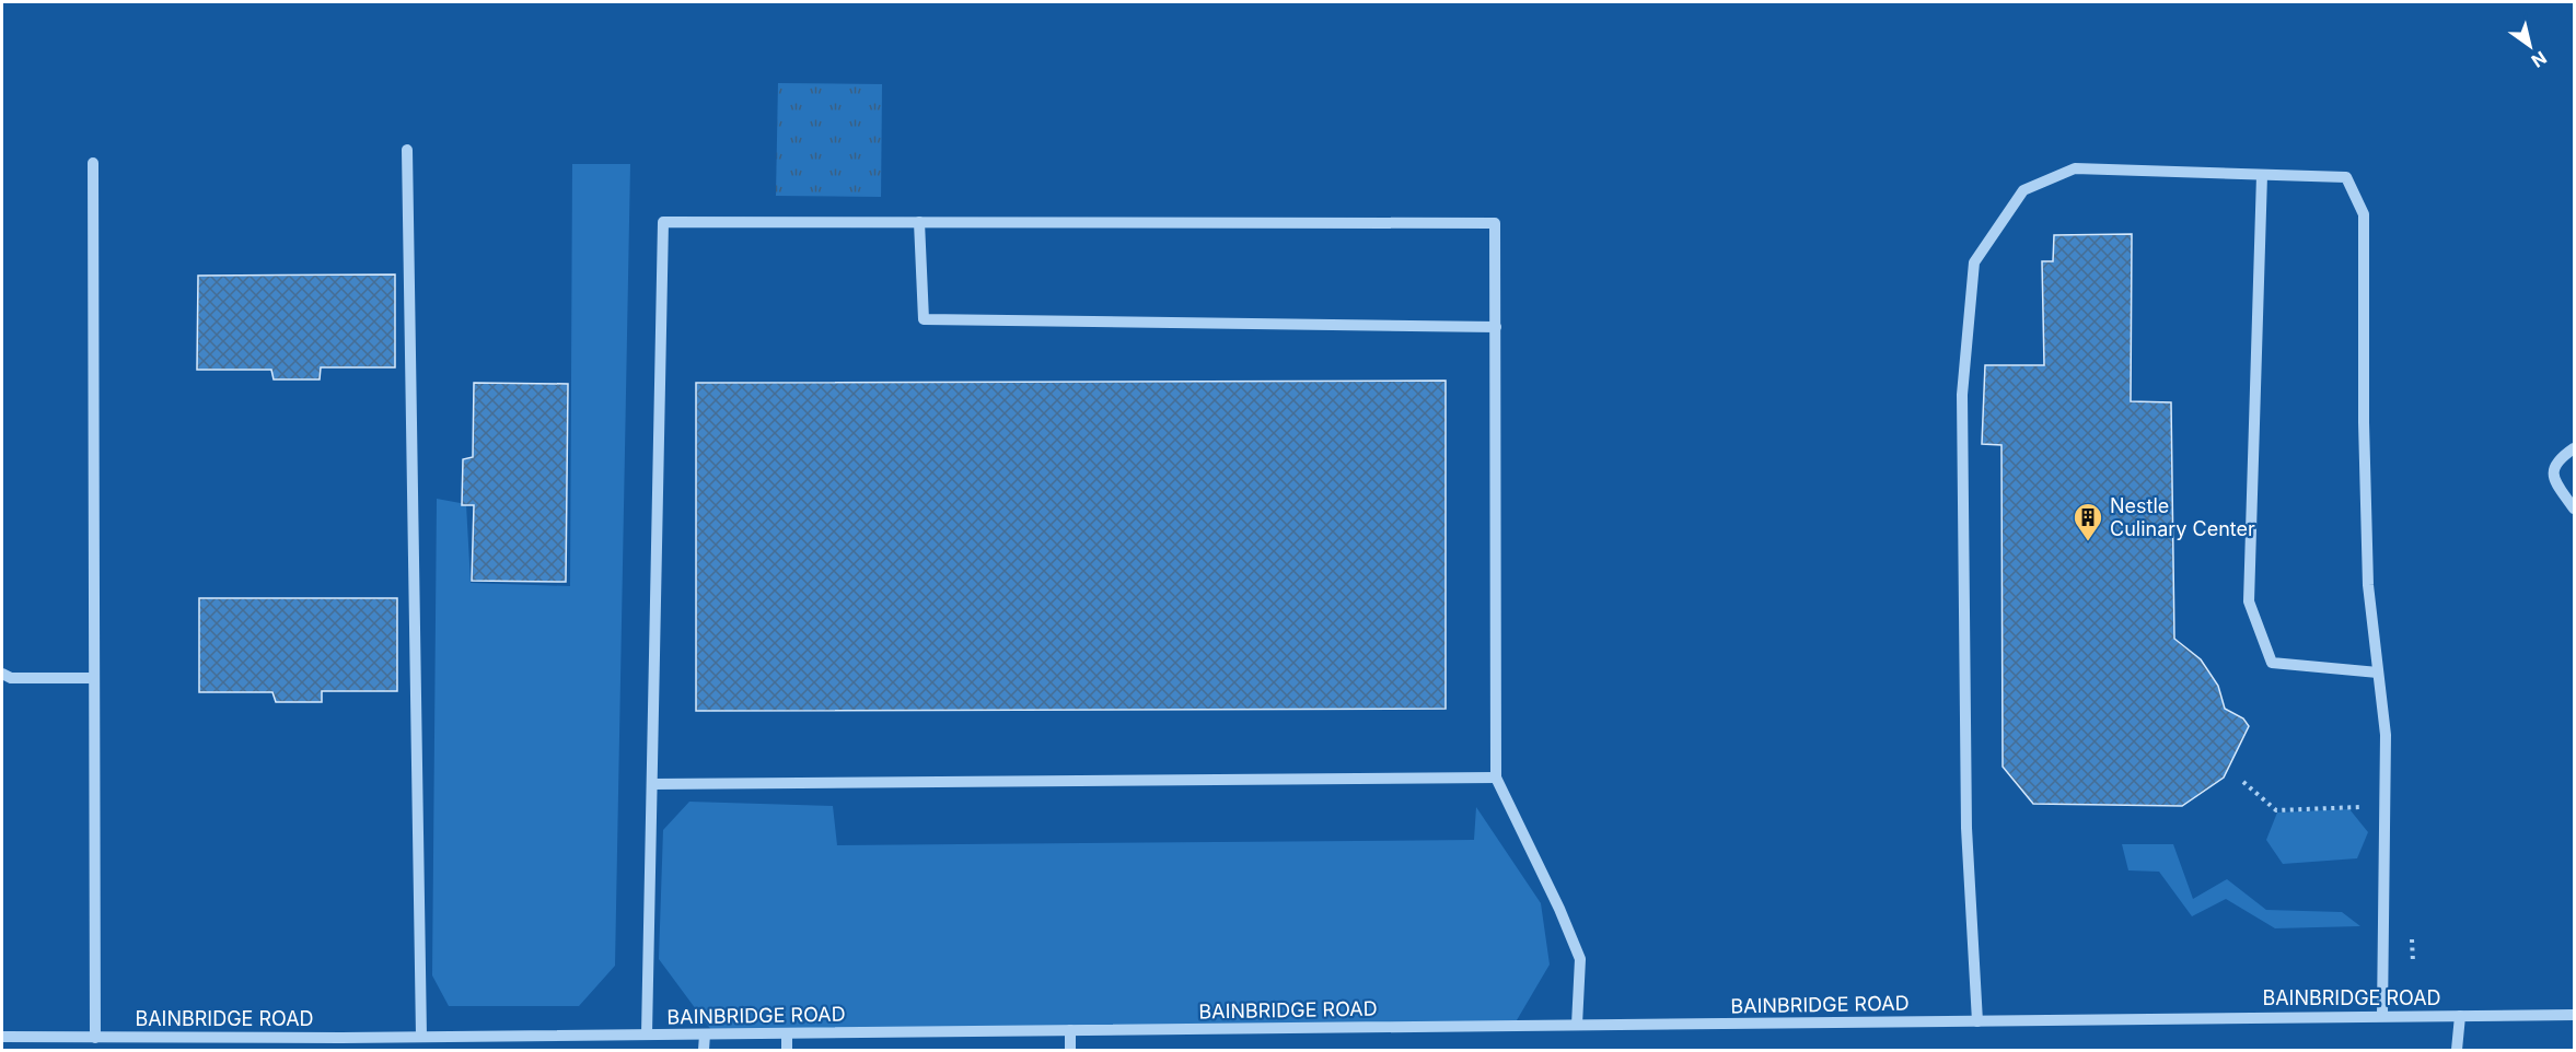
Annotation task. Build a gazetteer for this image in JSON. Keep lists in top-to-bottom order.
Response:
{
  "streets": {
    "street": ["BAINBRIDGE ROAD"]
  },
  "places": {
    "building": ["Nestle Culinary Center"]
  },
  "north": "bottom right"
}
